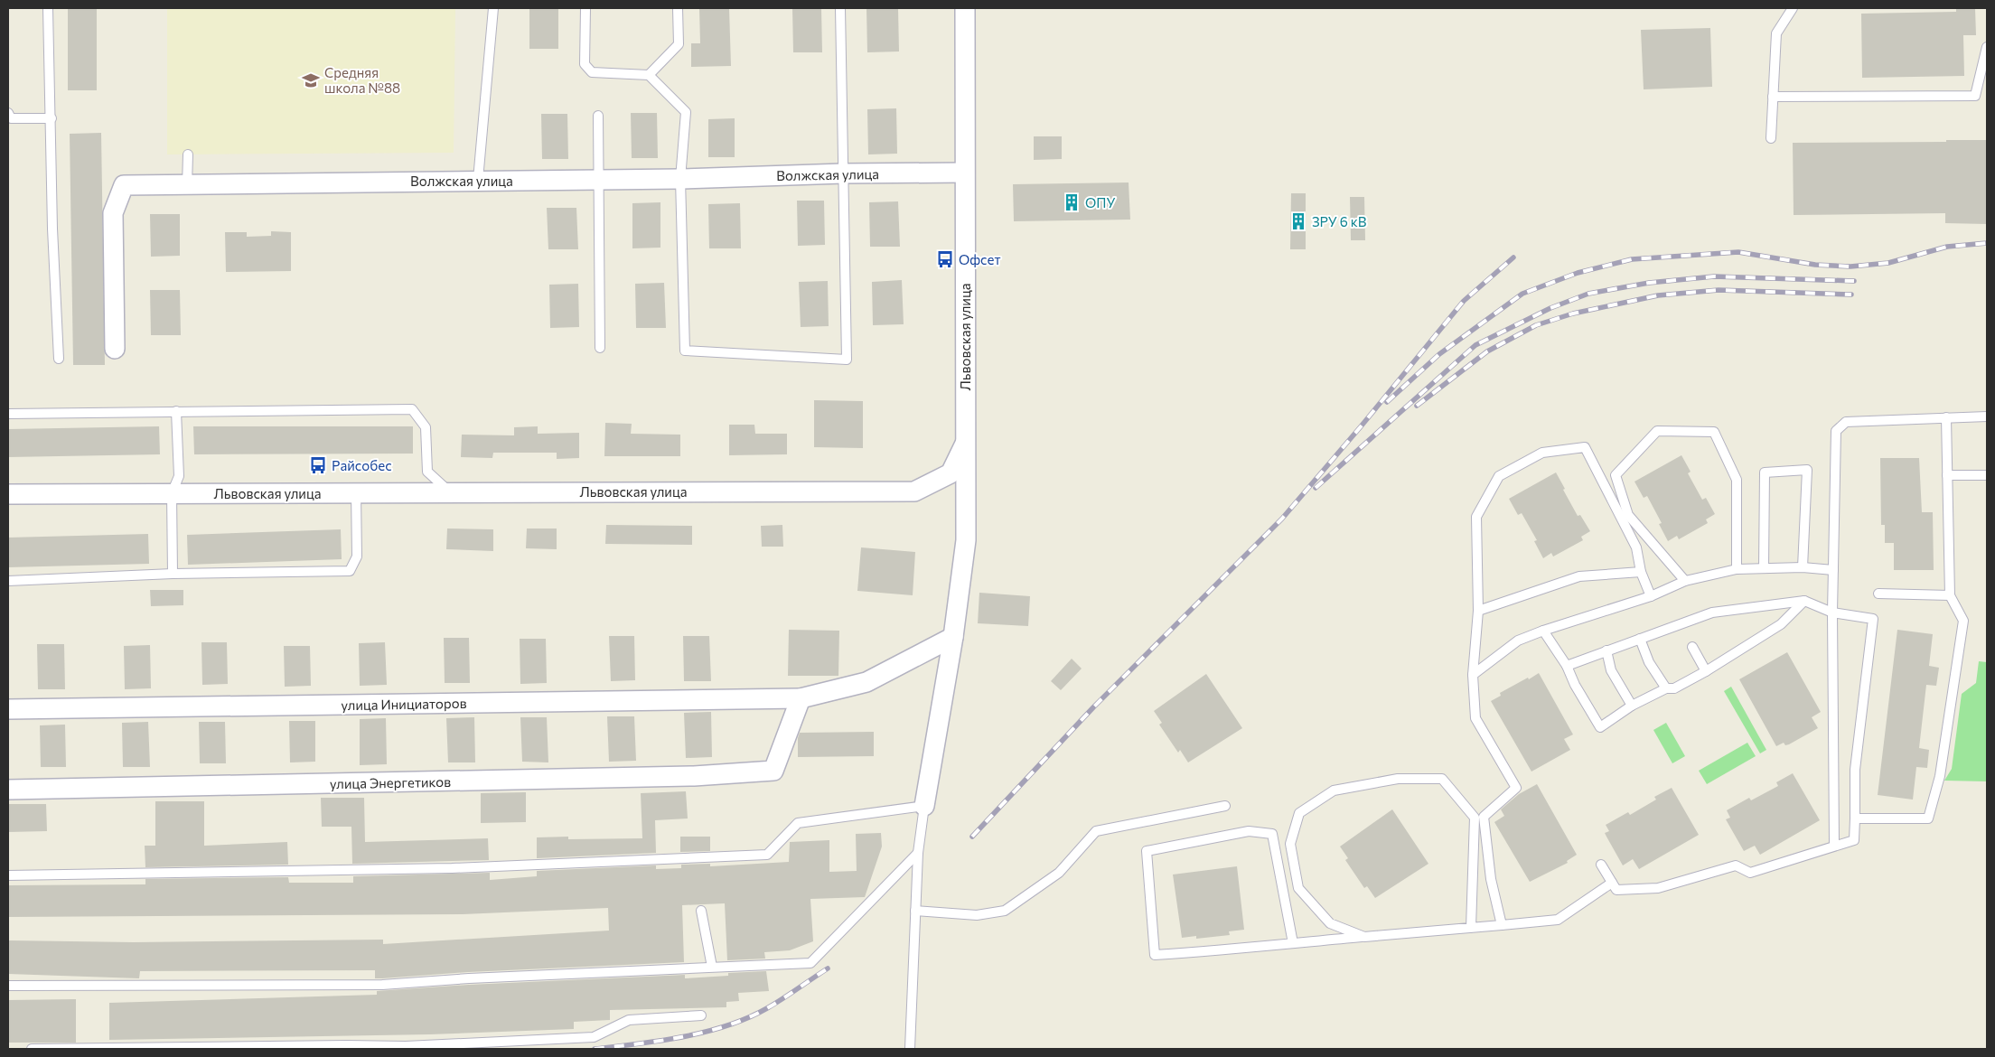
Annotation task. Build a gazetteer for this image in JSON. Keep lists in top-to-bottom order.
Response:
{
  "streets": {
    "street": [
      "Волжская улица",
      "Львовская улица",
      "улица Инициаторов",
      "улица Энергетиков"
    ]
  },
  "crossings": [
    ["Волжская улица", "Львовская улица"],
    ["улица Инициаторов", "улица Энергетиков"]
  ],
  "places": {
    "school or university": ["Средняя школа №88"],
    "building": ["ОПУ", "ЗРУ 6 кВ"],
    "bus stop": ["Офсет", "Райсобес"]
  }
}
